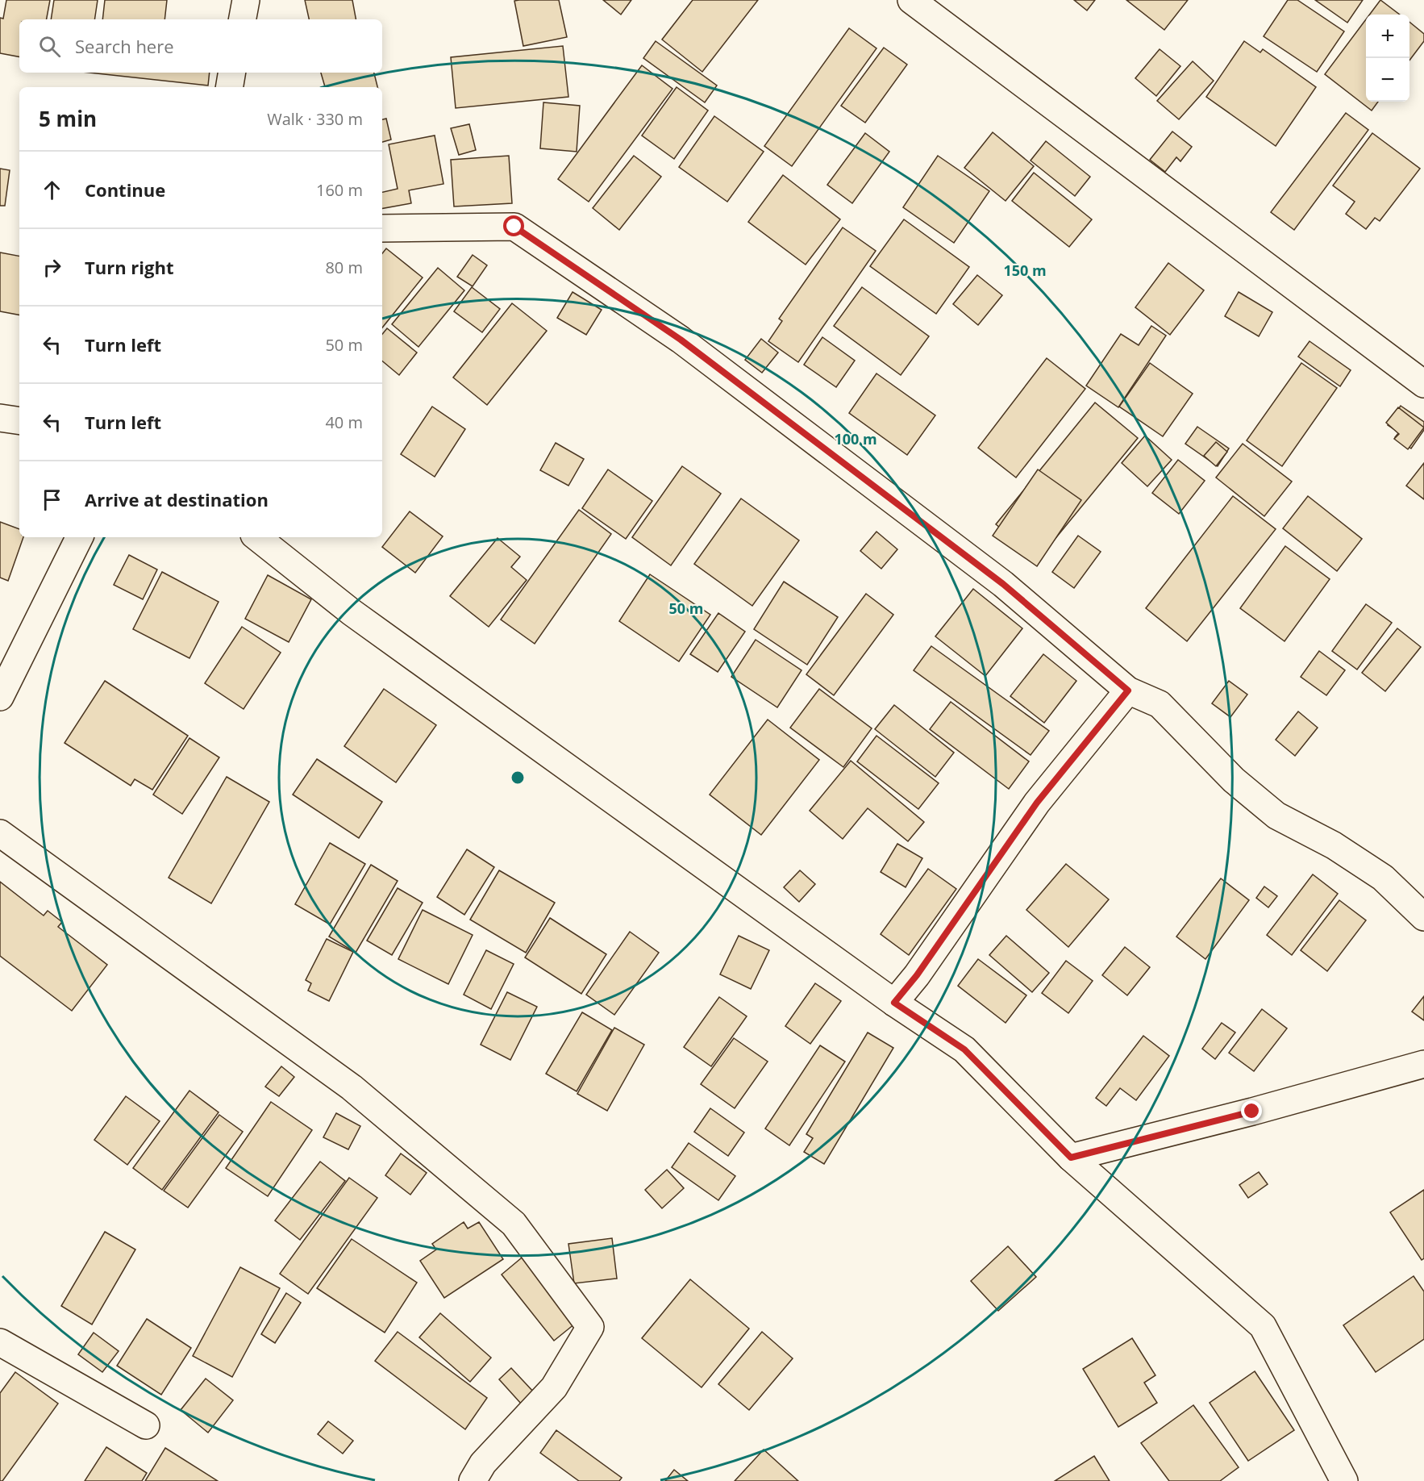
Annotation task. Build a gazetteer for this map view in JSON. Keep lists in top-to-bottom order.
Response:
{
  "page": {
    "map_buttons": ["+", "−"],
    "search": "Search here",
    "heading": ["5 min", "Walk · 330 m"],
    "list": [
      ["Continue", "160 m"],
      ["Turn right", "80 m"],
      ["Turn left", "50 m"],
      ["Turn left", "40 m"],
      "Arrive at destination"
    ]
  },
  "rings": ["150 m", "100 m", "50 m"]
}
